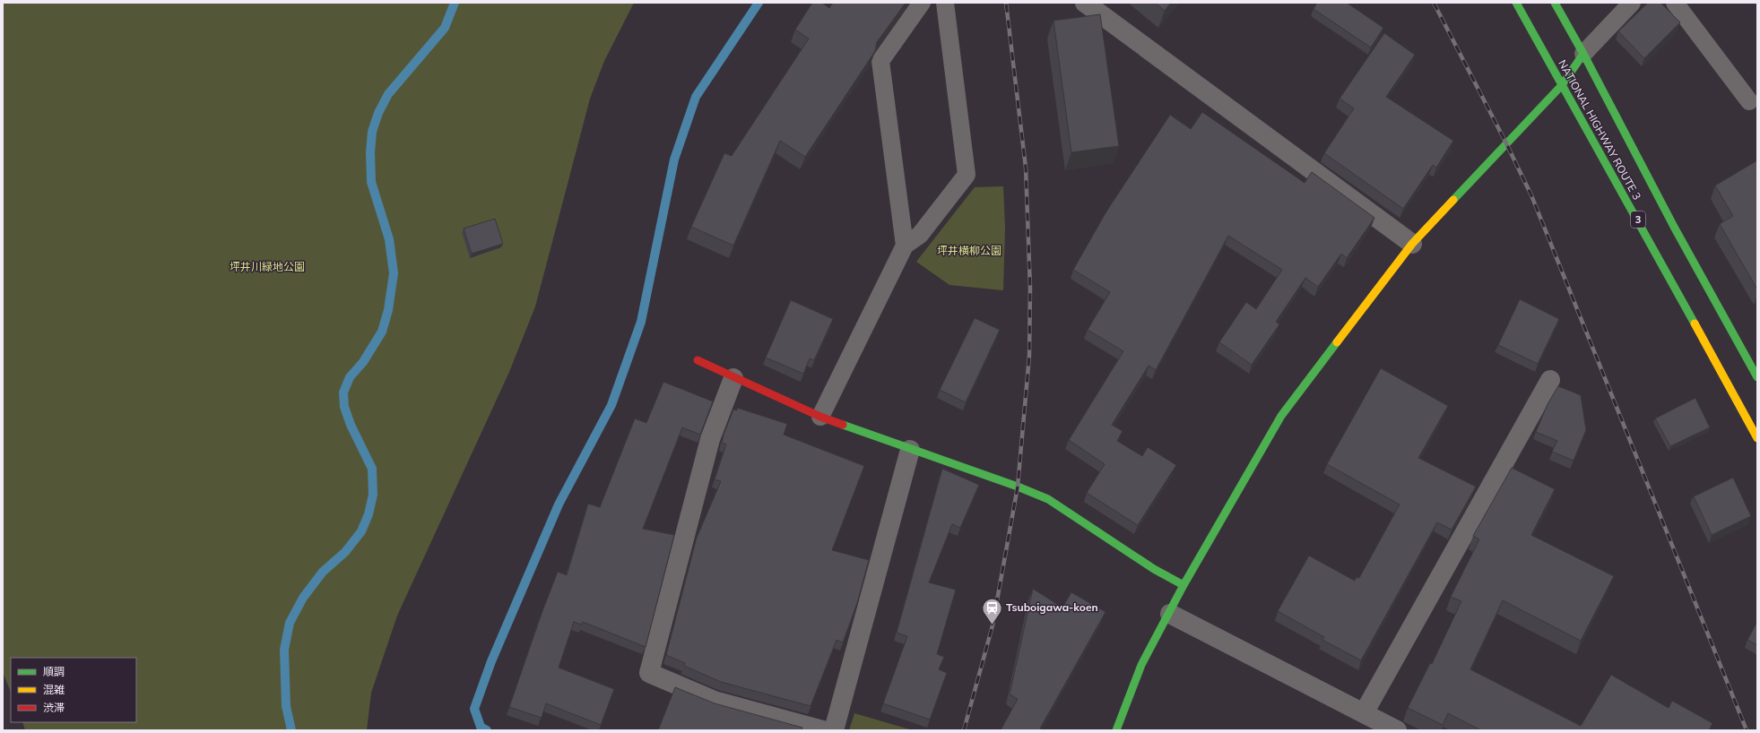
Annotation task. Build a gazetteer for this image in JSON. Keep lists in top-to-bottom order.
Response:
{
  "streets": {
    "main road": ["NATIONAL HIGHWAY ROUTE 3", "3"]
  },
  "parks": ["坪井横柳公園", "坪井川緑地公園"],
  "places": {
    "station": ["Tsuboigawa-koen"]
  },
  "legend": ["順調", "混雑", "渋滞"]
}
